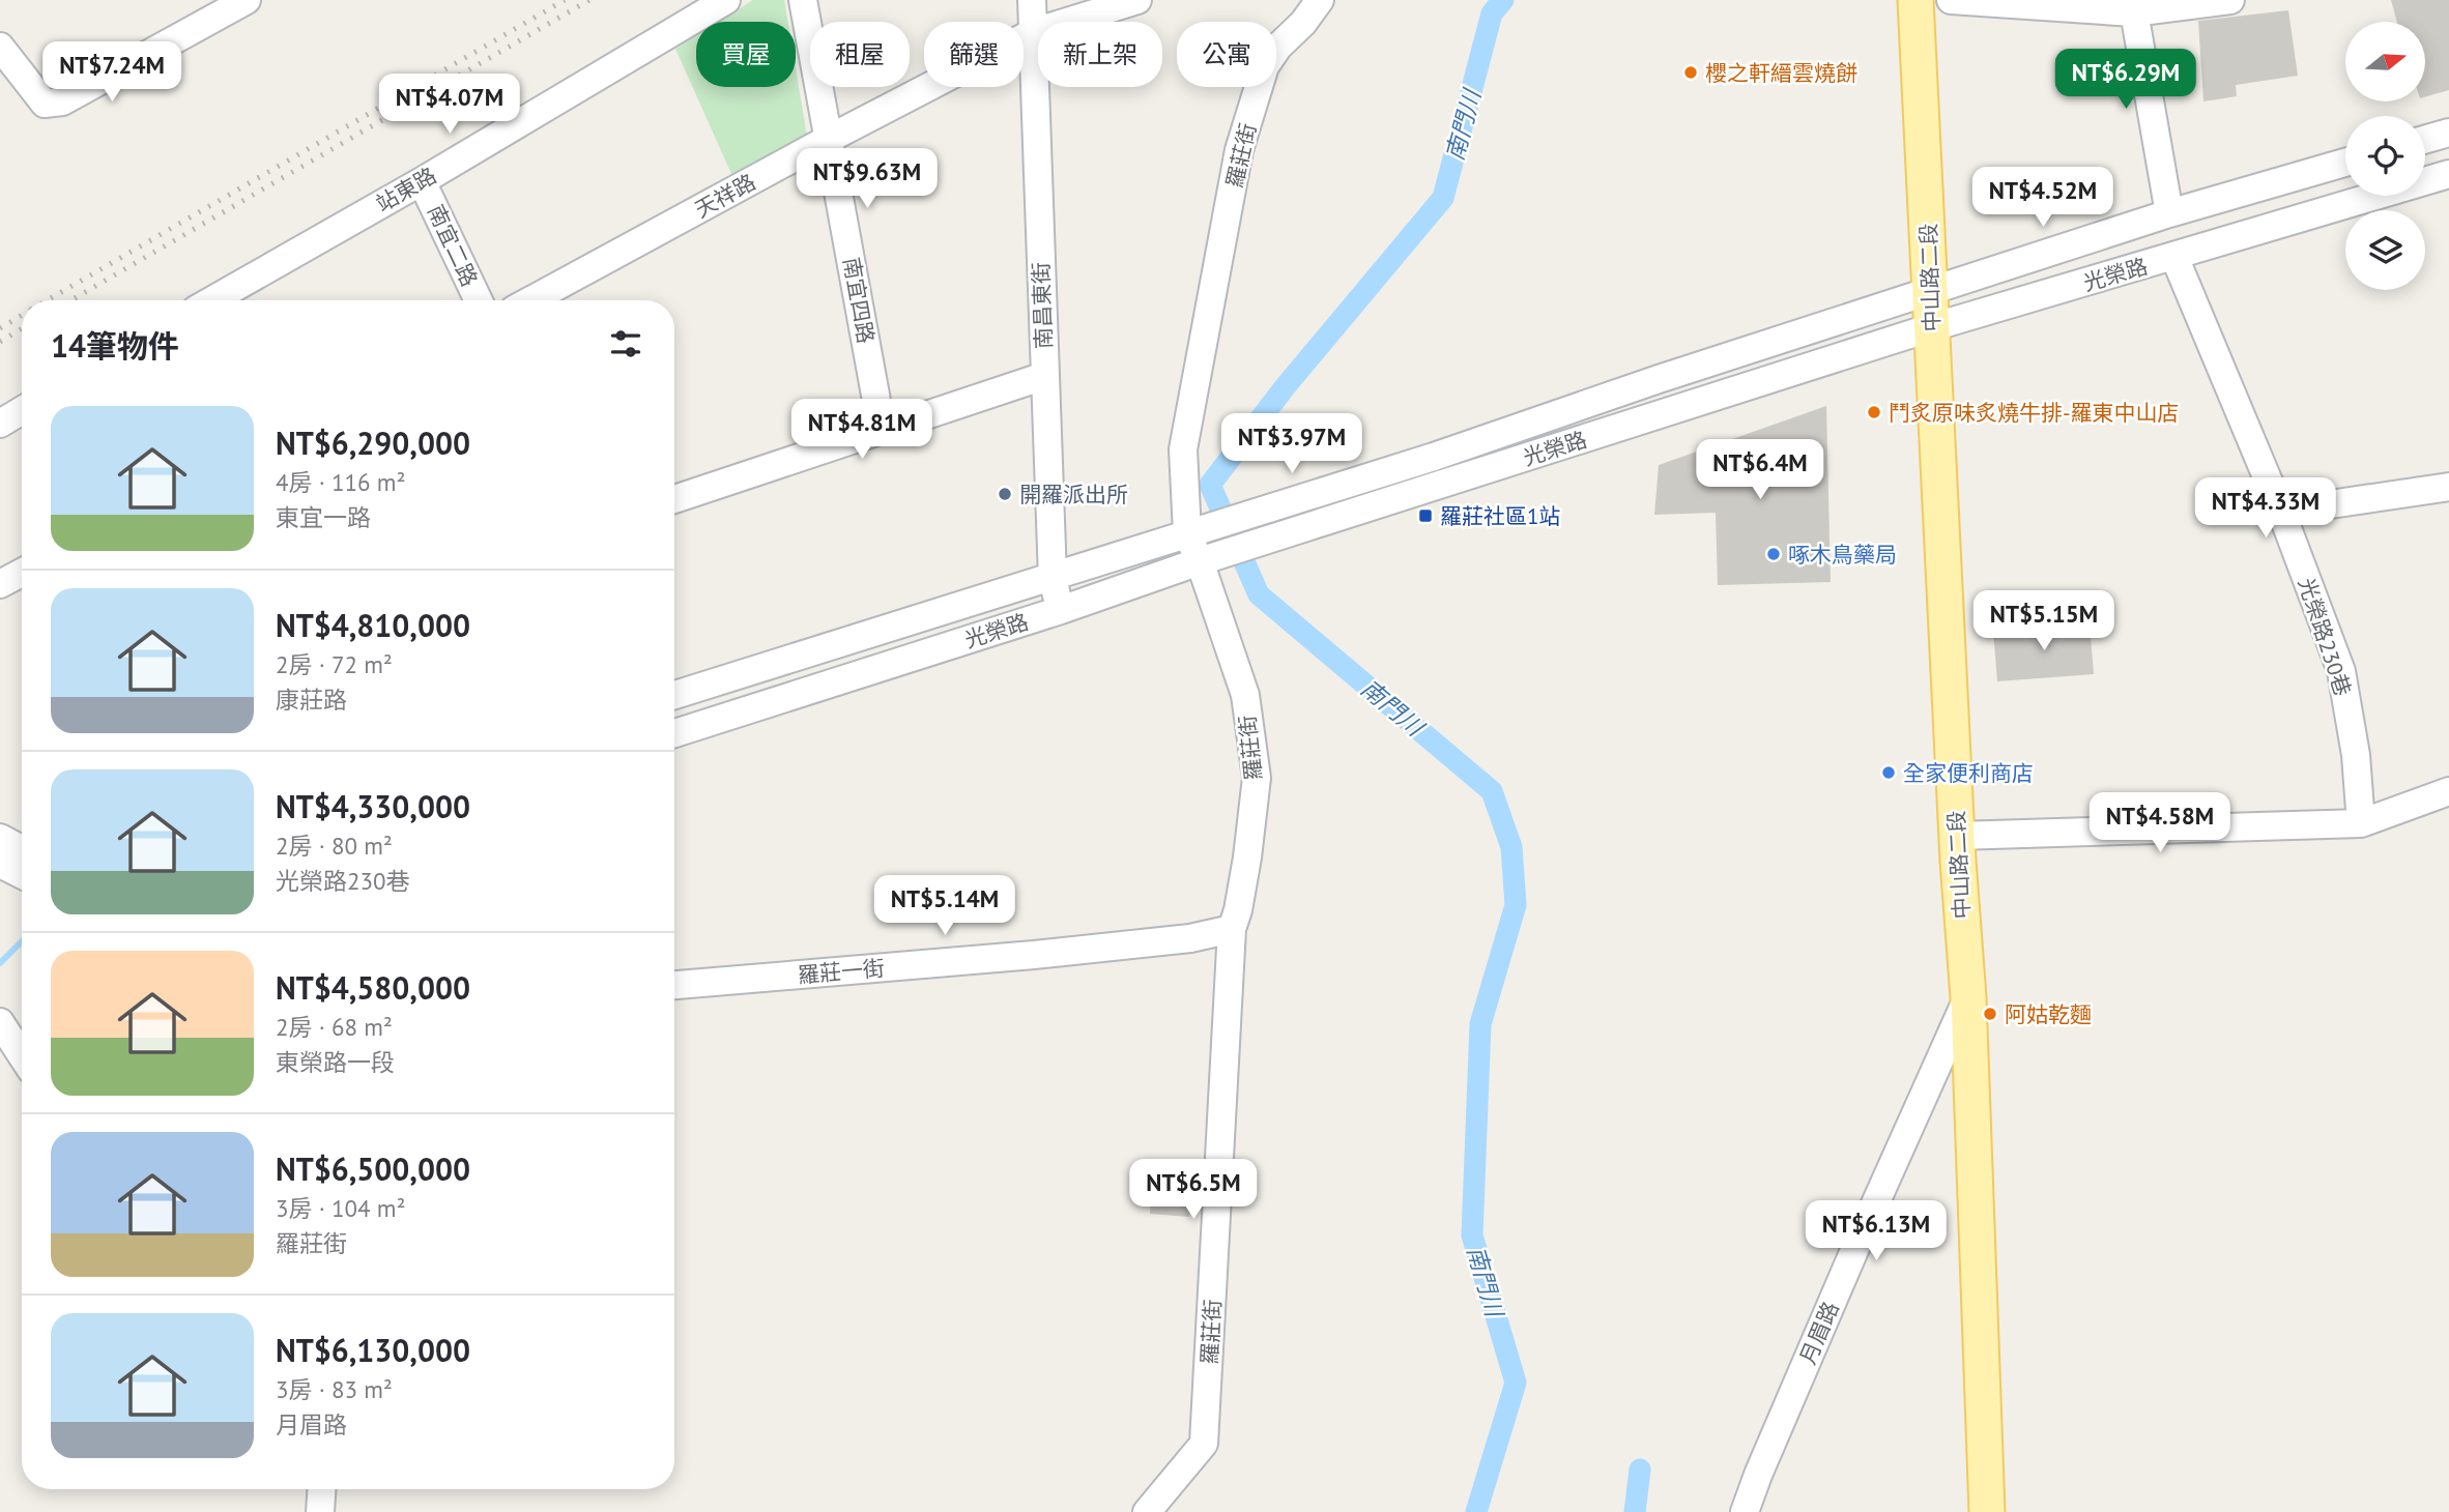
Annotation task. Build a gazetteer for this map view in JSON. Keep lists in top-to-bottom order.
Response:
{
  "streets": {
    "main road": ["中山路二段"],
    "street": [
      "羅莊街",
      "站東路",
      "天祥路",
      "南宜二路",
      "光榮路",
      "南宜四路",
      "南昌東街",
      "光榮路230巷",
      "羅莊一街",
      "月眉路"
    ]
  },
  "crossings": [
    ["羅莊街", "光榮路"],
    ["羅莊街", "羅莊一街"],
    ["站東路", "南宜二路"],
    ["天祥路", "南宜四路"],
    ["天祥路", "南昌東街"],
    ["光榮路", "中山路二段"],
    ["光榮路", "南昌東街"],
    ["光榮路", "光榮路230巷"],
    ["中山路二段", "月眉路"]
  ],
  "water": ["南門川"],
  "places": {
    "other": [
      "櫻之軒縉雲燒餅",
      "鬥炙原味炙燒牛排-羅東中山店",
      "開羅派出所",
      "啄木鳥藥局",
      "全家便利商店",
      "阿姑乾麵"
    ],
    "transit": ["羅莊社區1站"]
  },
  "north": "right",
  "page": {
    "chip": [
      "買屋",
      "租屋",
      "篩選",
      "新上架",
      "公寓"
    ],
    "price": [
      "NT$7.24M",
      "NT$6.29M",
      "NT$4.07M",
      "NT$9.63M",
      "NT$4.52M",
      "NT$4.81M",
      "NT$3.97M",
      "NT$6.4M",
      "NT$4.33M",
      "NT$5.15M",
      "NT$4.58M",
      "NT$5.14M",
      "NT$6.5M",
      "NT$6.13M"
    ],
    "heading": "14筆物件",
    "list": [
      {
        "name": "NT$6,290,000",
        "note": "4房 · 116 m² · 東宜一路"
      },
      {
        "name": "NT$4,810,000",
        "note": "2房 · 72 m² · 康莊路"
      },
      {
        "name": "NT$4,330,000",
        "note": "2房 · 80 m² · 光榮路230巷"
      },
      {
        "name": "NT$4,580,000",
        "note": "2房 · 68 m² · 東榮路一段"
      },
      {
        "name": "NT$6,500,000",
        "note": "3房 · 104 m² · 羅莊街"
      },
      {
        "name": "NT$6,130,000",
        "note": "3房 · 83 m² · 月眉路"
      }
    ]
  }
}
